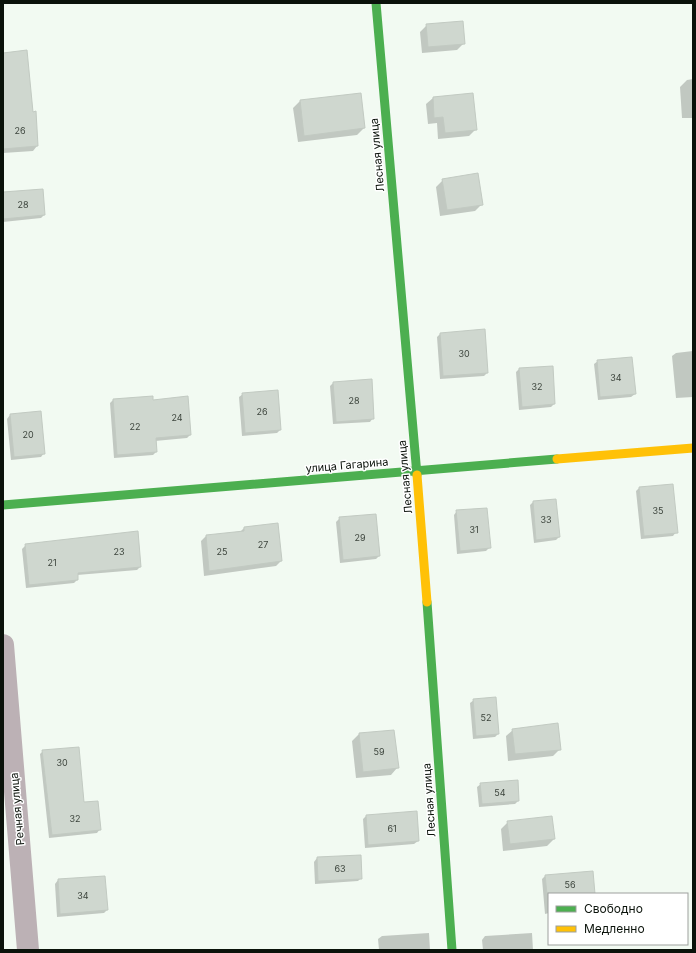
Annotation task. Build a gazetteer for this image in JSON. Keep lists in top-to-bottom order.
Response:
{
  "streets": {
    "street": ["Лесная улица", "улица Гагарина", "Речная улица"]
  },
  "crossings": [
    ["Лесная улица", "улица Гагарина"]
  ],
  "house_numbers": [
    "26",
    "28",
    "30",
    "34",
    "32",
    "28",
    "26",
    "24",
    "22",
    "20",
    "35",
    "33",
    "31",
    "29",
    "27",
    "23",
    "25",
    "21",
    "52",
    "59",
    "30",
    "54",
    "32",
    "61",
    "63",
    "56",
    "34"
  ],
  "legend": ["Свободно", "Медленно"]
}
